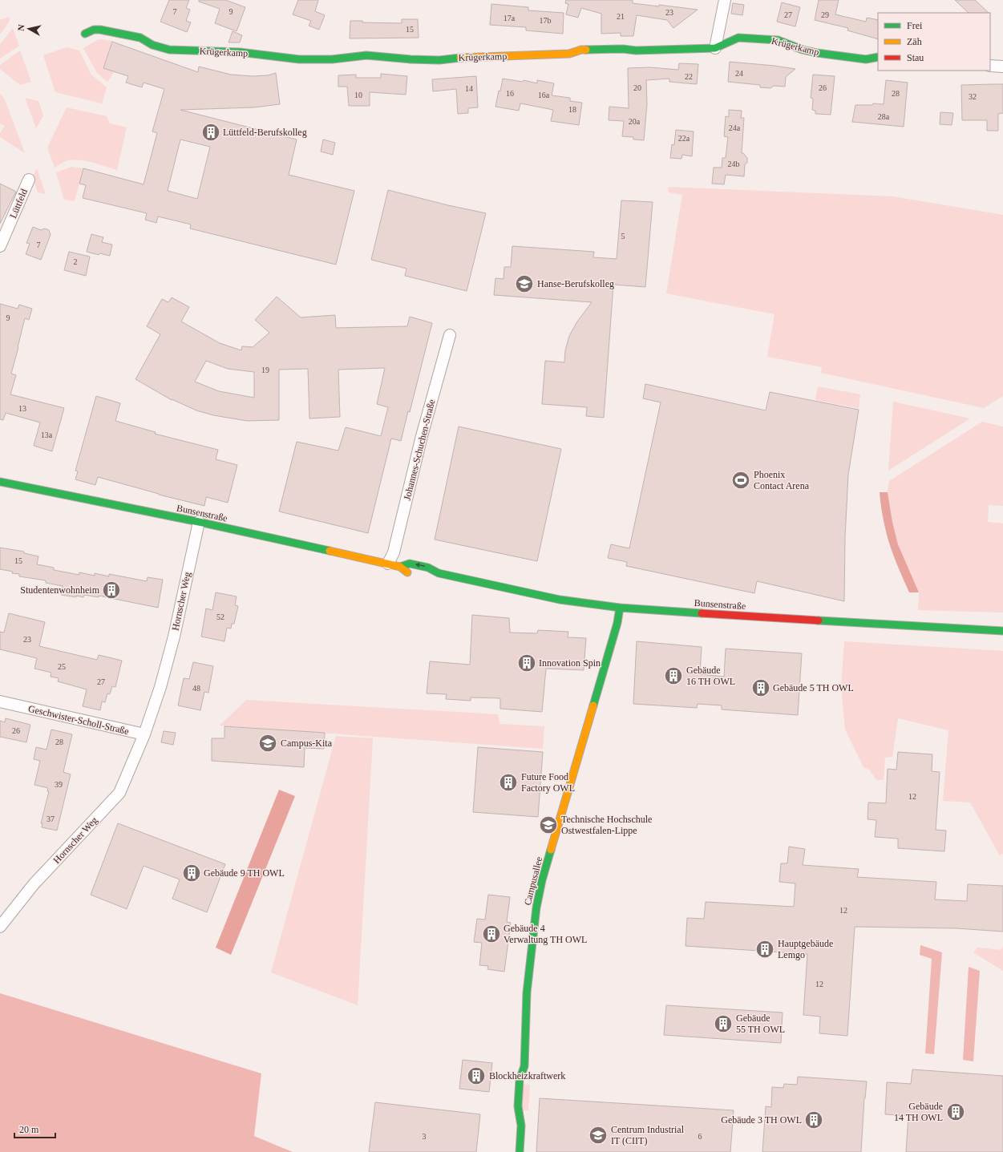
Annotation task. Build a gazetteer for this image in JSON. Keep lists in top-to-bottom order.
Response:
{
  "streets": {
    "street": [
      "Krügerkamp",
      "Lüttfeld",
      "Johannes-Schuchen-Straße",
      "Bunsenstraße",
      "Hornscher Weg",
      "Geschwister-Scholl-Straße",
      "Campusallee"
    ]
  },
  "crossings": [
    ["Johannes-Schuchen-Straße", "Bunsenstraße"],
    ["Bunsenstraße", "Hornscher Weg"],
    ["Bunsenstraße", "Campusallee"],
    ["Hornscher Weg", "Geschwister-Scholl-Straße"]
  ],
  "places": {
    "building": [
      "Lüttfeld-Berufskolleg",
      "Studentenwohnheim",
      "Innovation Spin",
      "Gebäude 16 TH OWL",
      "Gebäude 5 TH OWL",
      "Future Food Factory OWL",
      "Gebäude 9 TH OWL",
      "Gebäude 4 Verwaltung TH OWL",
      "Hauptgebäude Lemgo",
      "Gebäude 55 TH OWL",
      "Blockheizkraftwerk",
      "Gebäude 14 TH OWL",
      "Gebäude 3 TH OWL"
    ],
    "school or university": [
      "Hanse-Berufskolleg",
      "Campus-Kita",
      "Technische Hochschule Ostwestfalen-Lippe",
      "Centrum Industrial IT (CIIT)"
    ],
    "sports": ["Phoenix Contact Arena"]
  },
  "house_numbers": [
    "7",
    "9",
    "23",
    "27",
    "29",
    "21",
    "17a",
    "17b",
    "15",
    "24",
    "22",
    "20",
    "26",
    "14",
    "16",
    "28",
    "10",
    "16a",
    "32",
    "18",
    "28a",
    "20a",
    "24a",
    "22a",
    "24b",
    "5",
    "7",
    "2",
    "9",
    "19",
    "13",
    "13a",
    "15",
    "52",
    "23",
    "25",
    "27",
    "48",
    "26",
    "28",
    "39",
    "12",
    "37",
    "12",
    "12",
    "3",
    "6"
  ],
  "legend": ["Frei", "Zäh", "Stau"],
  "scale_bar": "20 m",
  "north": "left"
}
